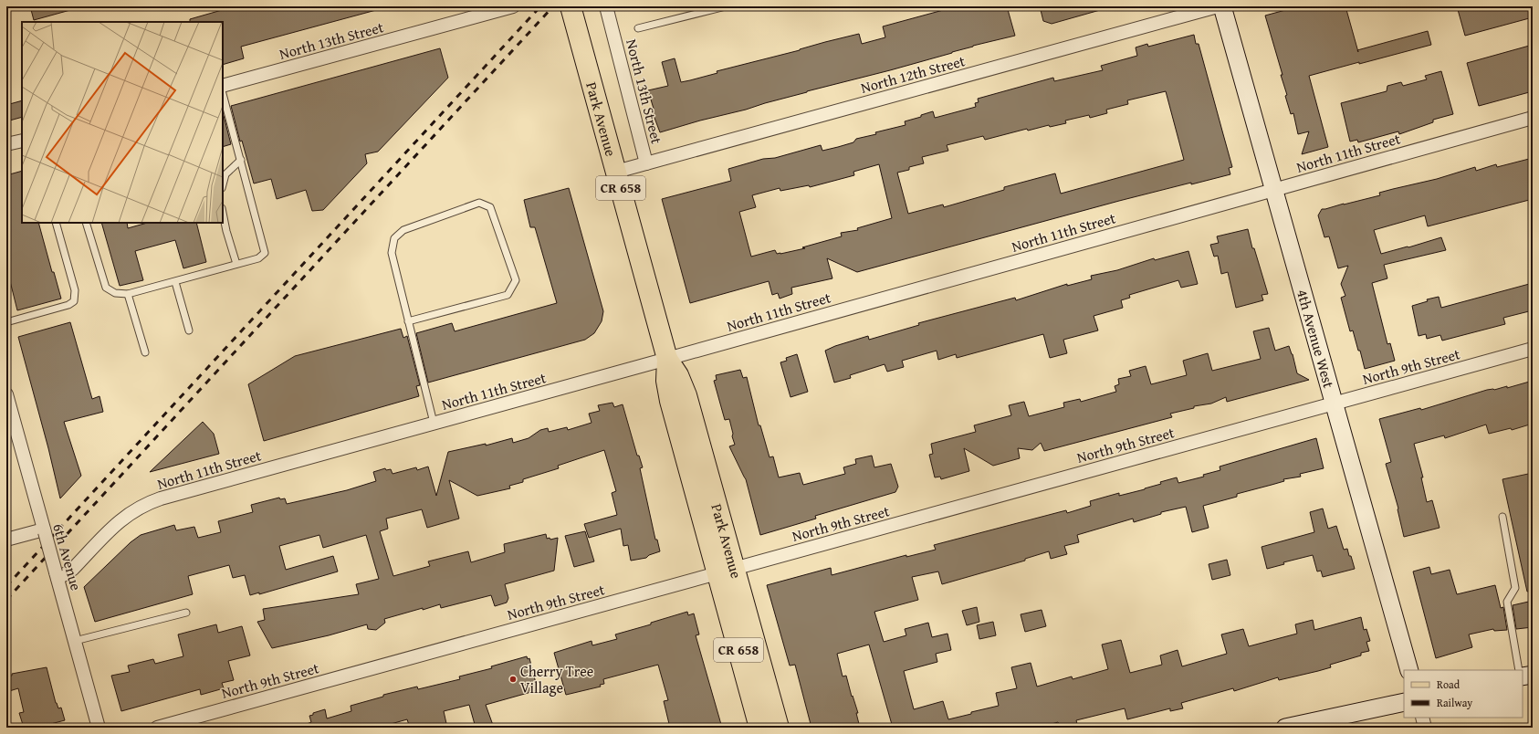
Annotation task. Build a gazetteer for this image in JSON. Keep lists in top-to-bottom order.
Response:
{
  "streets": {
    "main road": ["Park Avenue", "CR 658"],
    "street": [
      "North 13th Street",
      "North 12th Street",
      "North 11th Street",
      "4th Avenue West",
      "North 9th Street",
      "6th Avenue"
    ]
  },
  "crossings": [
    ["North 13th Street", "North 12th Street"],
    ["North 12th Street", "Park Avenue"],
    ["Park Avenue", "North 11th Street"],
    ["Park Avenue", "North 9th Street"],
    ["North 11th Street", "4th Avenue West"],
    ["North 11th Street", "6th Avenue"],
    ["4th Avenue West", "North 9th Street"]
  ],
  "places": ["Cherry Tree Village"],
  "legend": ["Road", "Railway"]
}
